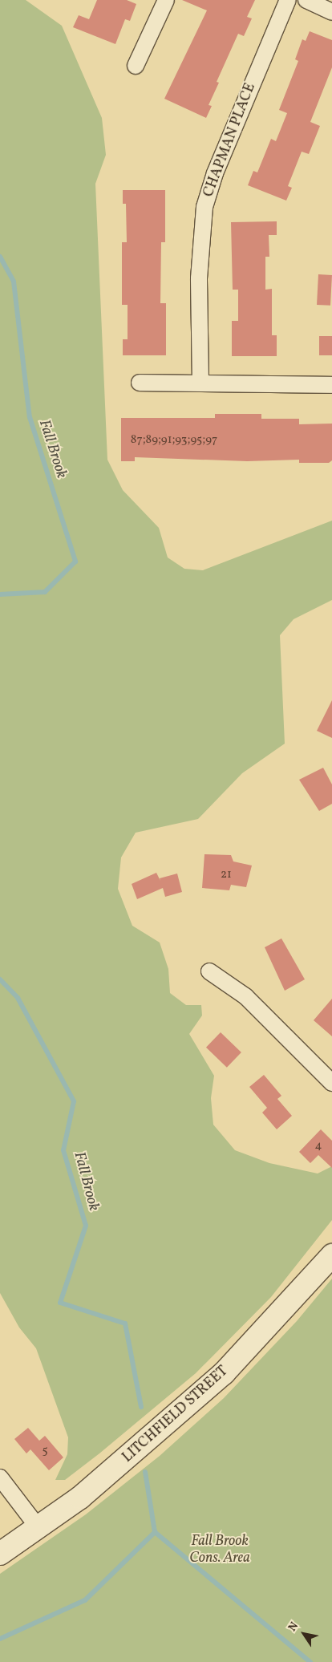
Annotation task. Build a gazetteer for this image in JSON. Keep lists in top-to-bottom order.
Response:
{
  "streets": {
    "main road": ["LITCHFIELD STREET"],
    "street": ["CHAPMAN PLACE"]
  },
  "water": ["Fall Brook"],
  "parks": ["Fall Brook Cons. Area"],
  "house_numbers": [
    "87;89;91;93;95;97",
    "21",
    "4",
    "5"
  ],
  "north": "top left"
}
